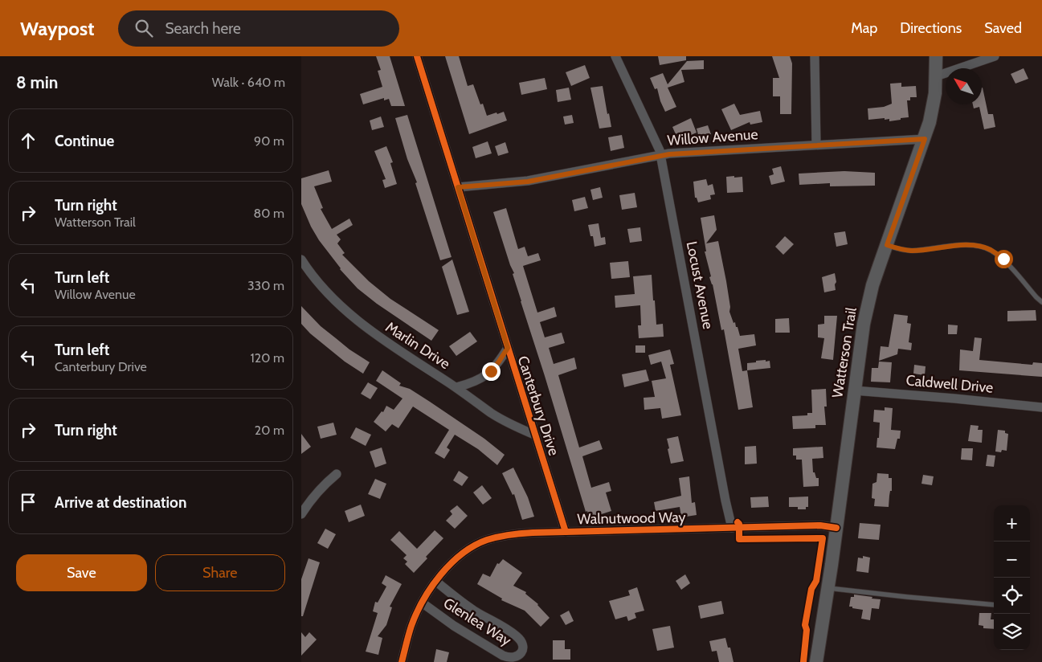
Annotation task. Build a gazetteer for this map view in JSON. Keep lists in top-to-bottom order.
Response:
{
  "streets": {
    "main road": ["Watterson Trail"],
    "street": [
      "Willow Avenue",
      "Locust Avenue",
      "Marlin Drive",
      "Caldwell Drive",
      "Canterbury Drive",
      "Walnutwood Way",
      "Glenlea Way"
    ]
  },
  "crossings": [
    ["Willow Avenue", "Locust Avenue"],
    ["Willow Avenue", "Watterson Trail"],
    ["Willow Avenue", "Canterbury Drive"],
    ["Locust Avenue", "Walnutwood Way"],
    ["Marlin Drive", "Canterbury Drive"],
    ["Watterson Trail", "Caldwell Drive"],
    ["Watterson Trail", "Walnutwood Way"],
    ["Canterbury Drive", "Walnutwood Way"],
    ["Walnutwood Way", "Glenlea Way"]
  ],
  "north": "top left",
  "page": {
    "header": "Waypost",
    "search": "Search here",
    "nav": ["Map", "Directions", "Saved"],
    "heading": ["8 min", "Walk · 640 m"],
    "list": [
      ["Continue", "90 m"],
      ["Turn right", "Watterson Trail", "80 m"],
      ["Turn left", "Willow Avenue", "330 m"],
      ["Turn left", "Canterbury Drive", "120 m"],
      ["Turn right", "20 m"],
      "Arrive at destination"
    ],
    "map_buttons": ["+", "−"],
    "buttons": ["Save", "Share"]
  }
}
